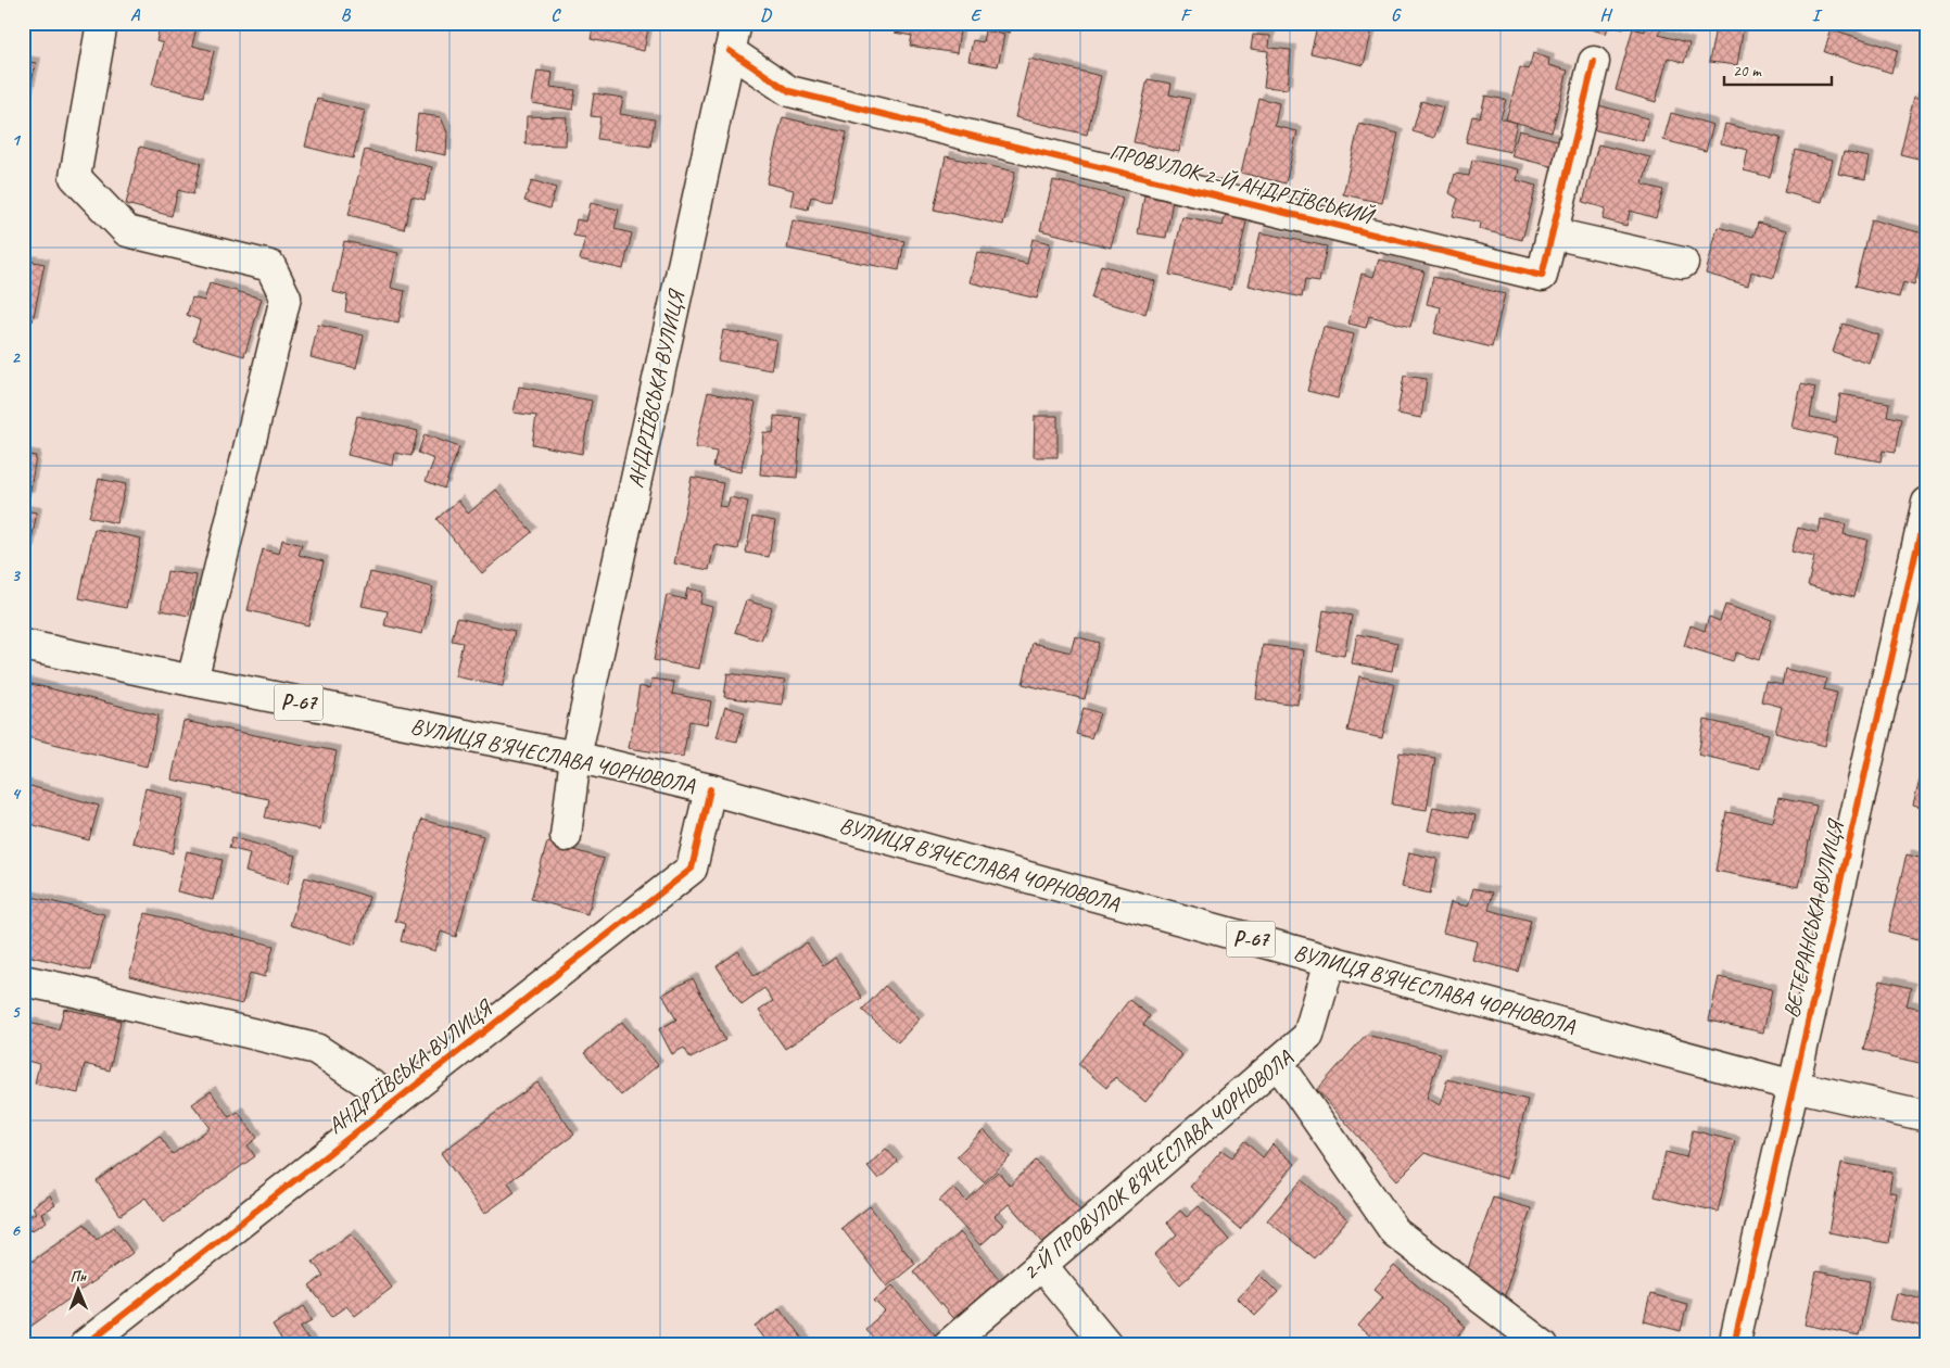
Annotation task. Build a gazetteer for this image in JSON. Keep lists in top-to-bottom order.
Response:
{
  "streets": {
    "street": [
      "ПРОВУЛОК 2-Й АНДРІЇВСЬКИЙ",
      "АНДРІЇВСЬКА ВУЛИЦЯ",
      "Р-67",
      "ВУЛИЦЯ В'ЯЧЕСЛАВА ЧОРНОВОЛА",
      "ВЕТЕРАНСЬКА ВУЛИЦЯ",
      "2-Й ПРОВУЛОК В'ЯЧЕСЛАВА ЧОРНОВОЛА"
    ]
  },
  "crossings": [
    ["ПРОВУЛОК 2-Й АНДРІЇВСЬКИЙ", "АНДРІЇВСЬКА ВУЛИЦЯ"],
    ["АНДРІЇВСЬКА ВУЛИЦЯ", "ВУЛИЦЯ В'ЯЧЕСЛАВА ЧОРНОВОЛА"],
    ["ВУЛИЦЯ В'ЯЧЕСЛАВА ЧОРНОВОЛА", "ВЕТЕРАНСЬКА ВУЛИЦЯ"],
    ["ВУЛИЦЯ В'ЯЧЕСЛАВА ЧОРНОВОЛА", "2-Й ПРОВУЛОК В'ЯЧЕСЛАВА ЧОРНОВОЛА"]
  ],
  "scale_bar": "20 m",
  "north": "top",
  "grid": {
    "columns": [
      "A",
      "B",
      "C",
      "D",
      "E",
      "F",
      "G",
      "H",
      "I"
    ],
    "rows": [
      "1",
      "2",
      "3",
      "4",
      "5",
      "6"
    ]
  }
}
